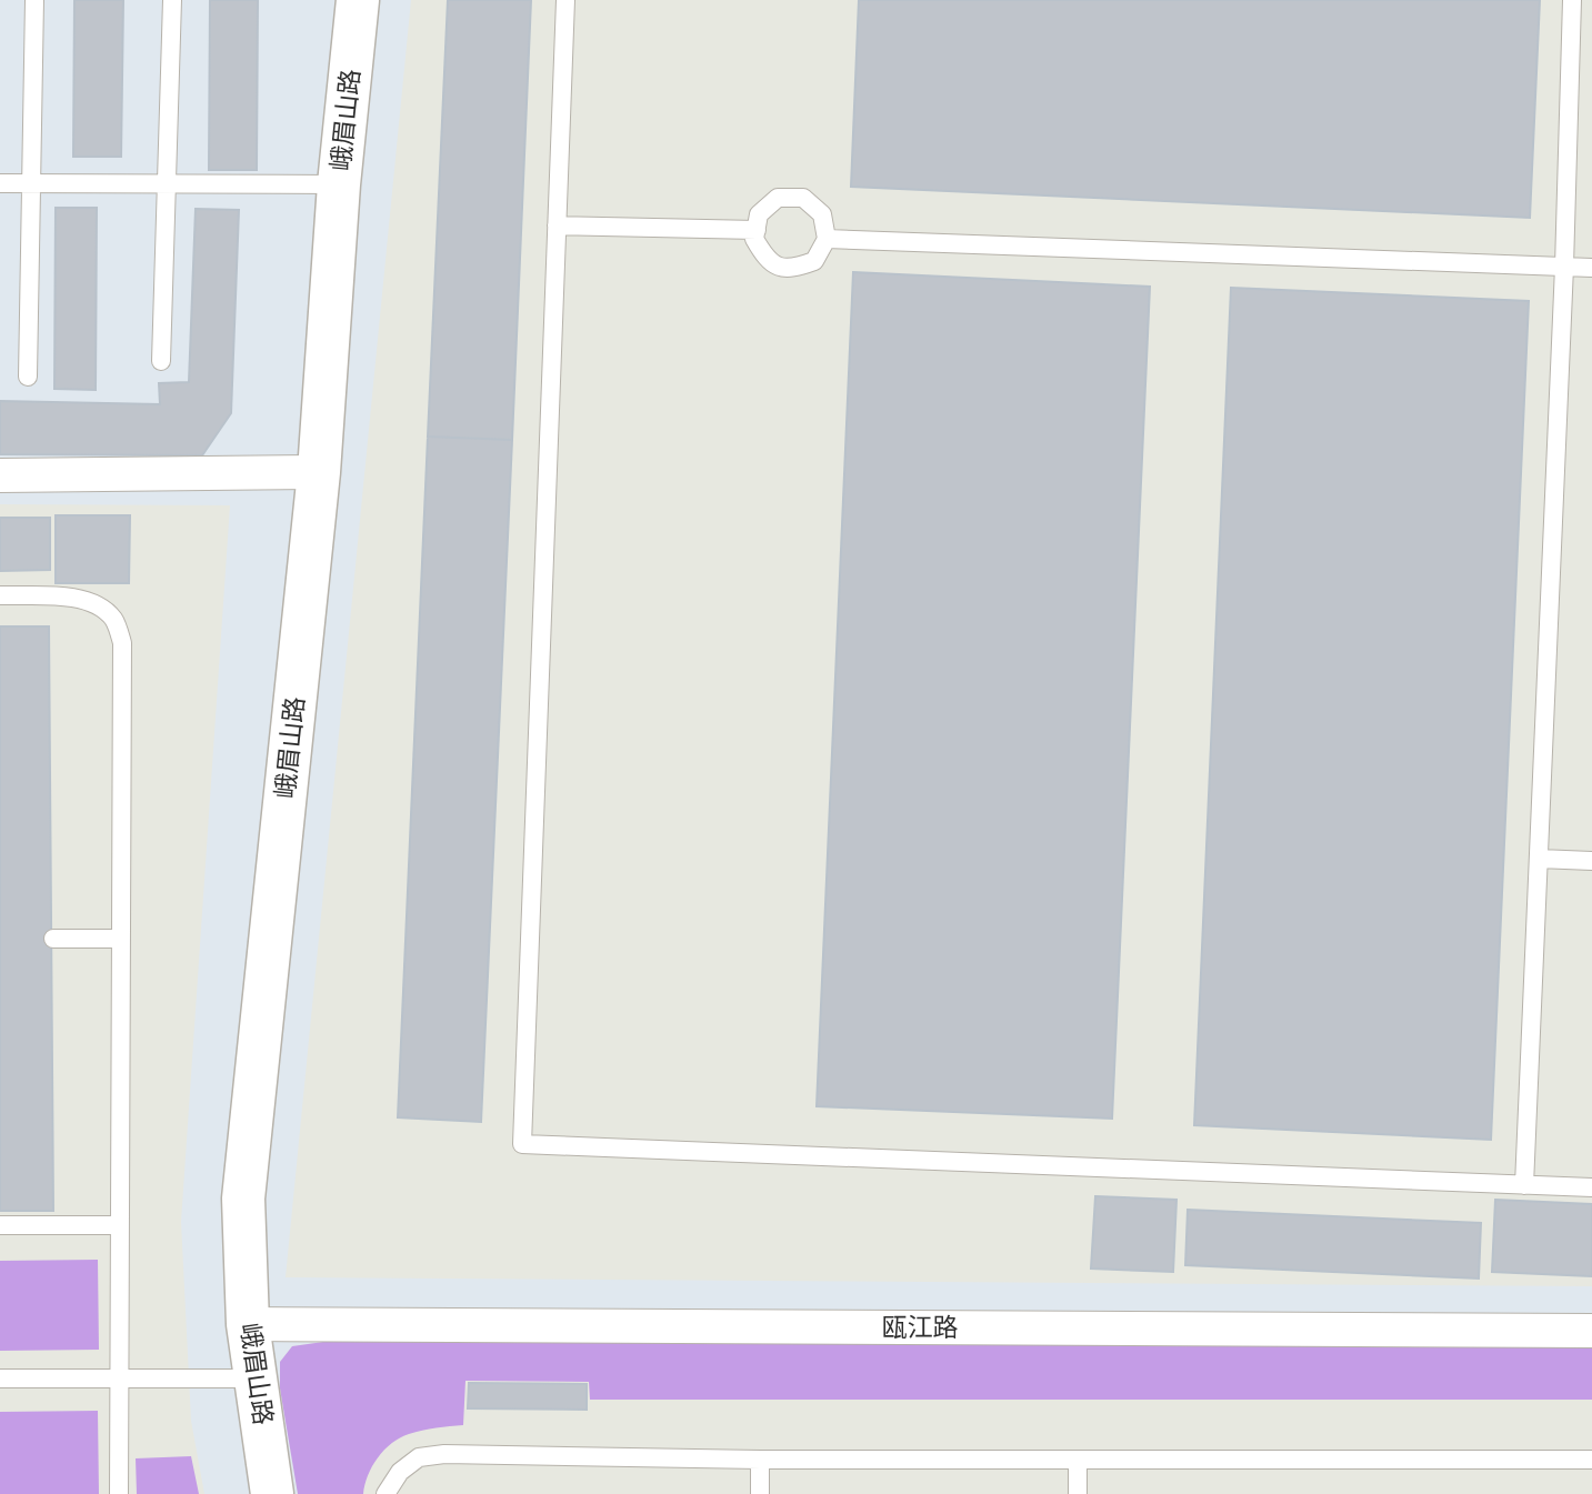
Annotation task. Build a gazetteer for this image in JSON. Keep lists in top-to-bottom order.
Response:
{
  "streets": {
    "street": ["峨眉山路", "瓯江路"]
  },
  "crossings": [
    ["峨眉山路", "瓯江路"]
  ]
}
